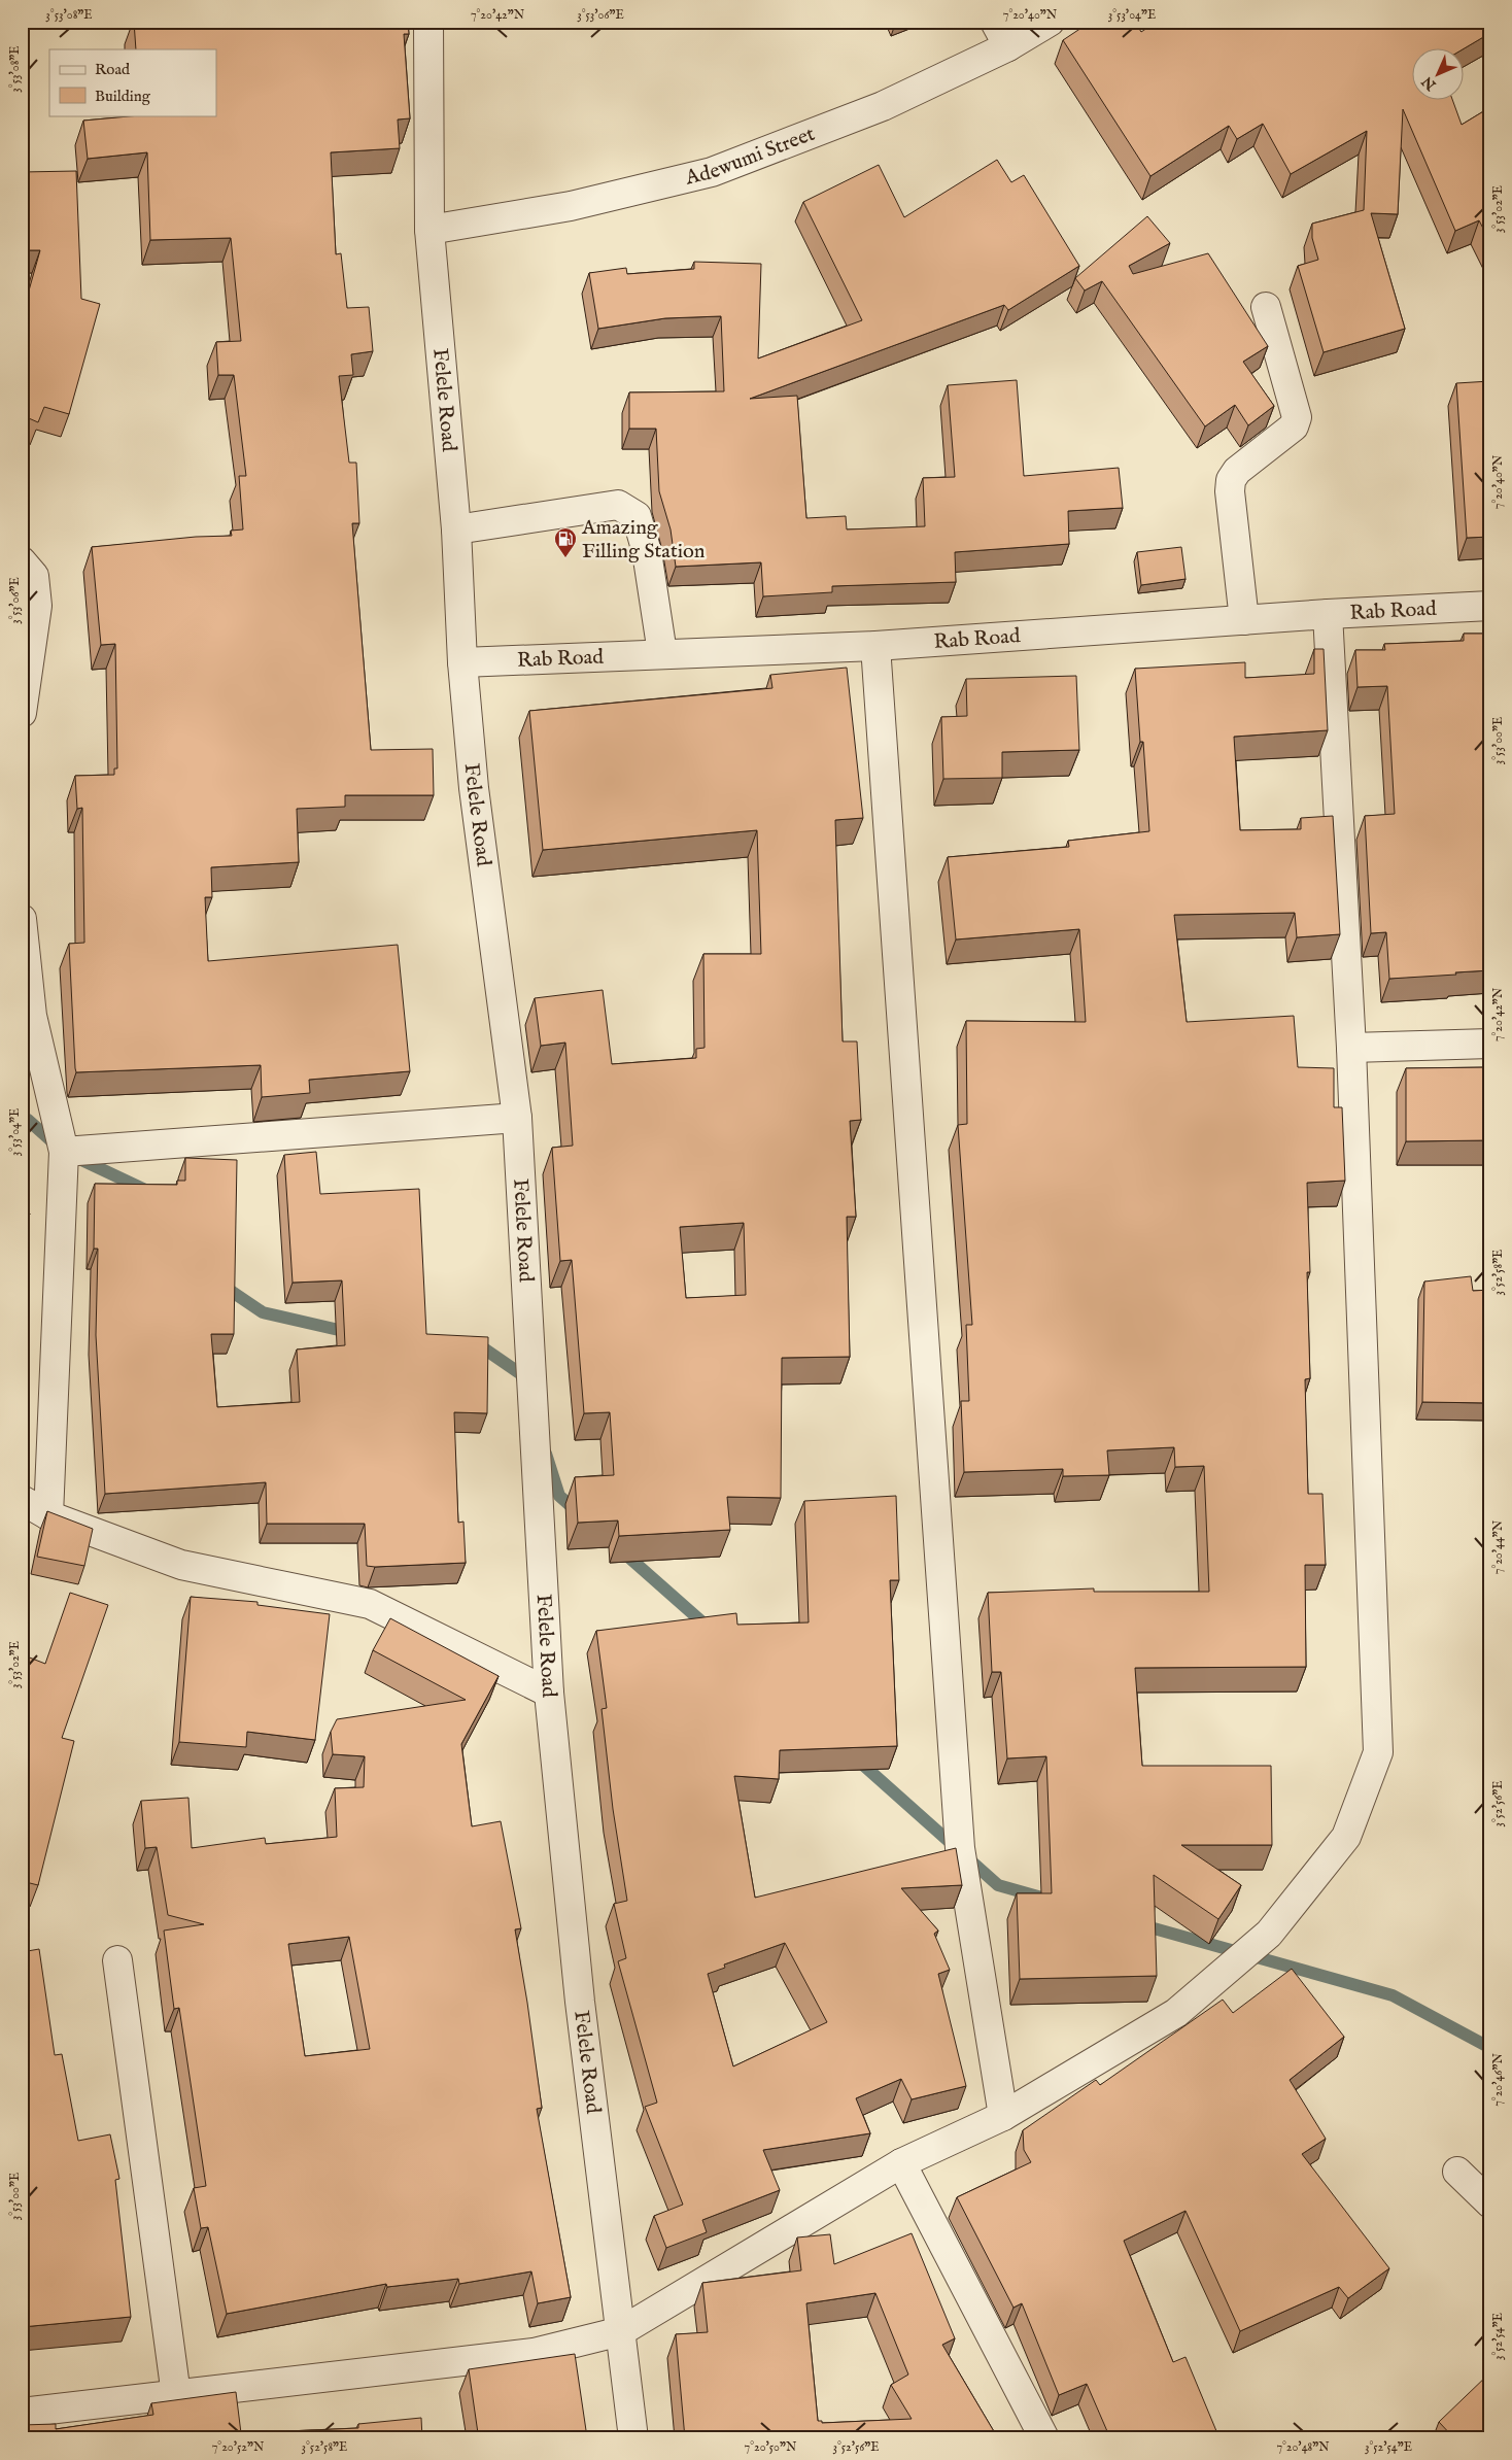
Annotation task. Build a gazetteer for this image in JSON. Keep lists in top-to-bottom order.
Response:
{
  "streets": {
    "street": ["Adewumi Street", "Felele Road", "Rab Road"]
  },
  "crossings": [
    ["Adewumi Street", "Felele Road"],
    ["Felele Road", "Rab Road"]
  ],
  "places": {
    "fuel station": ["Amazing Filling Station"]
  },
  "legend": ["Road", "Building"],
  "north": "bottom left",
  "coordinates": [
    "3°53'08\"E",
    "7°20'42\"N",
    "3°53'06\"E",
    "7°20'40\"N",
    "3°53'04\"E",
    "3°53'02\"E",
    "3°53'00\"E",
    "3°52'58\"E",
    "7°20'44\"N",
    "3°52'56\"E",
    "7°20'46\"N",
    "3°52'54\"E",
    "7°20'52\"N",
    "7°20'50\"N",
    "7°20'48\"N"
  ]
}
